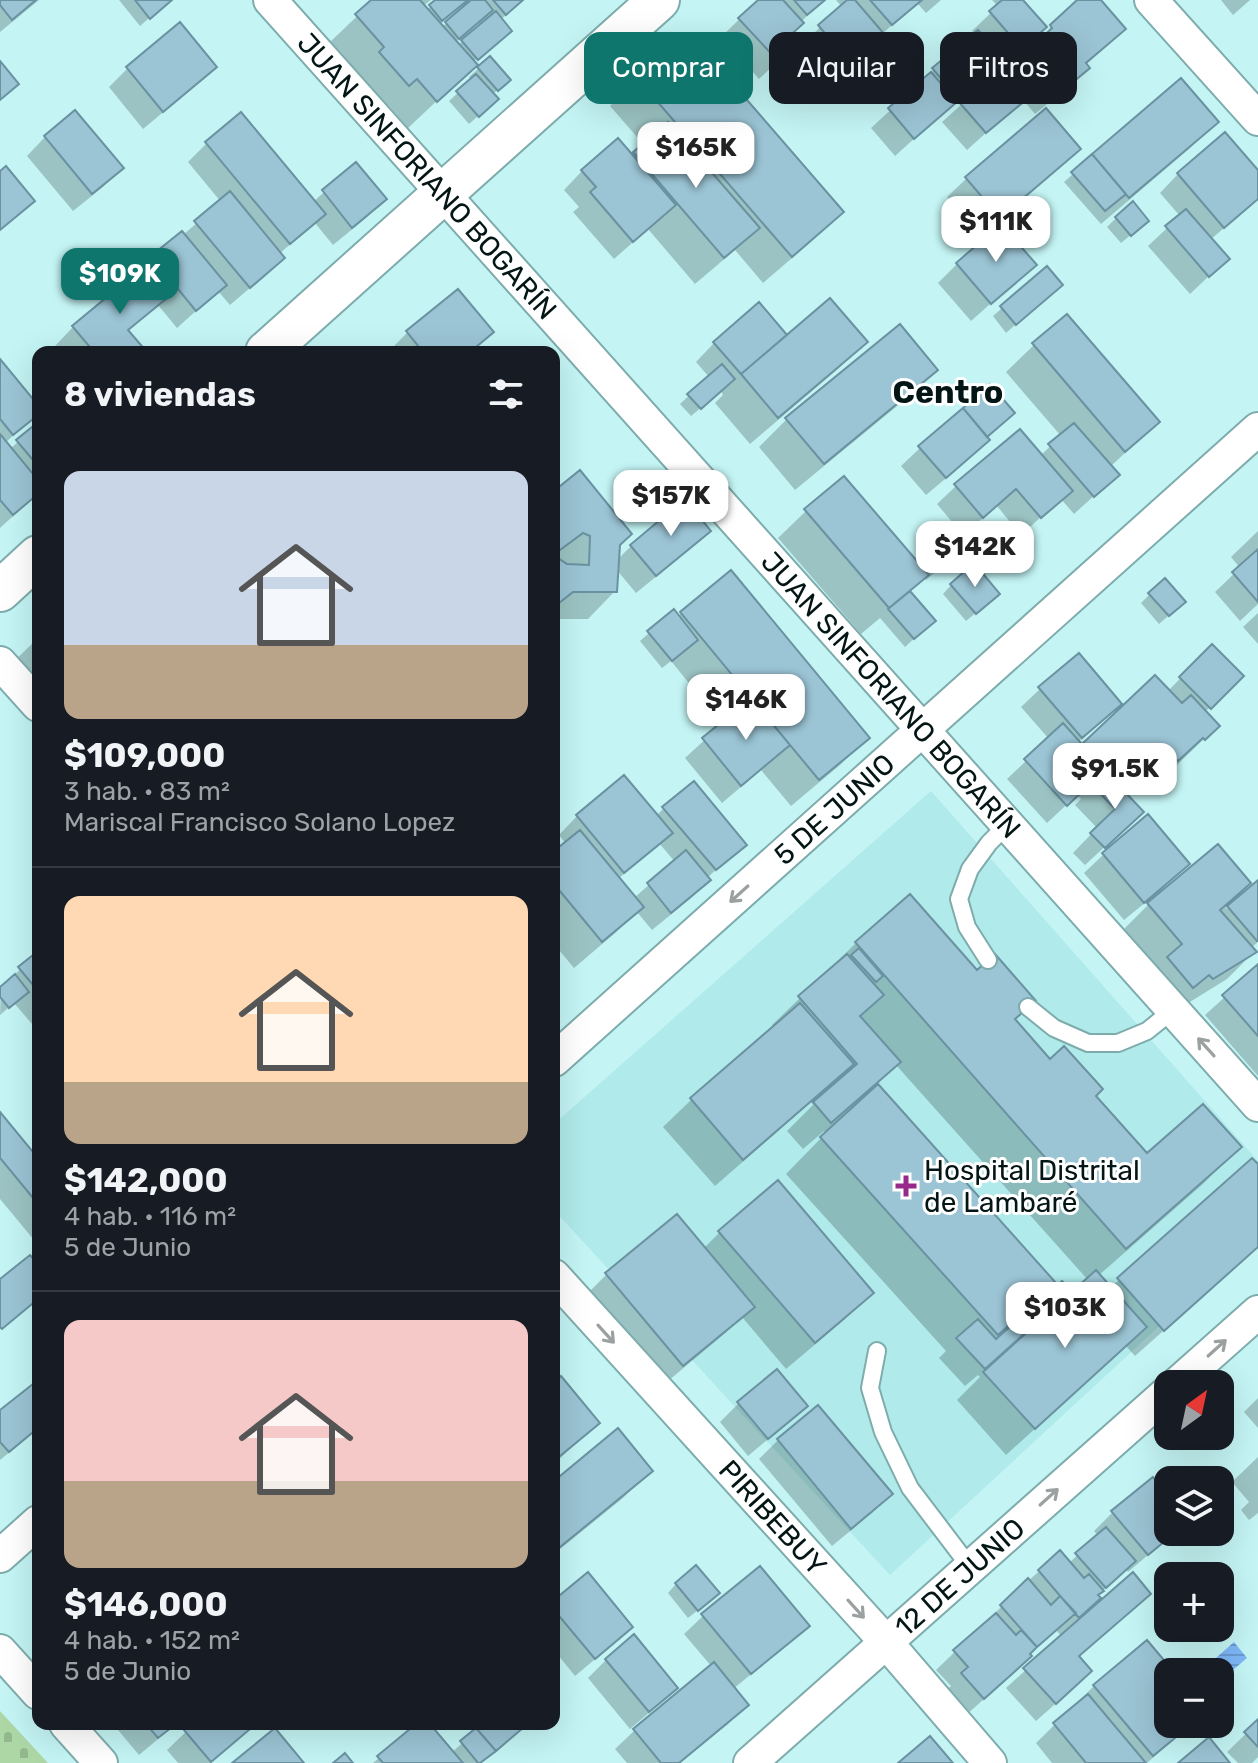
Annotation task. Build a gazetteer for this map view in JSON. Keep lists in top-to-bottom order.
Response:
{
  "streets": {
    "street": [
      "JUAN SINFORIANO BOGARÍN",
      "5 DE JUNIO",
      "PIRIBEBUY",
      "12 DE JUNIO"
    ]
  },
  "crossings": [
    ["JUAN SINFORIANO BOGARÍN", "5 DE JUNIO"],
    ["PIRIBEBUY", "12 DE JUNIO"]
  ],
  "one_way": ["5 DE JUNIO", "PIRIBEBUY", "12 DE JUNIO"],
  "districts": ["Centro"],
  "places": {
    "health": ["Hospital Distrital de Lambaré"]
  },
  "north": "top right",
  "page": {
    "chip": ["Comprar", "Alquilar", "Filtros"],
    "price": [
      "$165K",
      "$111K",
      "$109K",
      "$157K",
      "$142K",
      "$146K",
      "$91.5K",
      "$103K"
    ],
    "heading": "8 viviendas",
    "list": [
      {
        "name": "$109,000",
        "note": "3 hab. · 83 m² · Mariscal Francisco Solano Lopez"
      },
      {
        "name": "$142,000",
        "note": "4 hab. · 116 m² · 5 de Junio"
      },
      {
        "name": "$146,000",
        "note": "4 hab. · 152 m² · 5 de Junio"
      }
    ],
    "map_buttons": ["+", "−"]
  }
}
